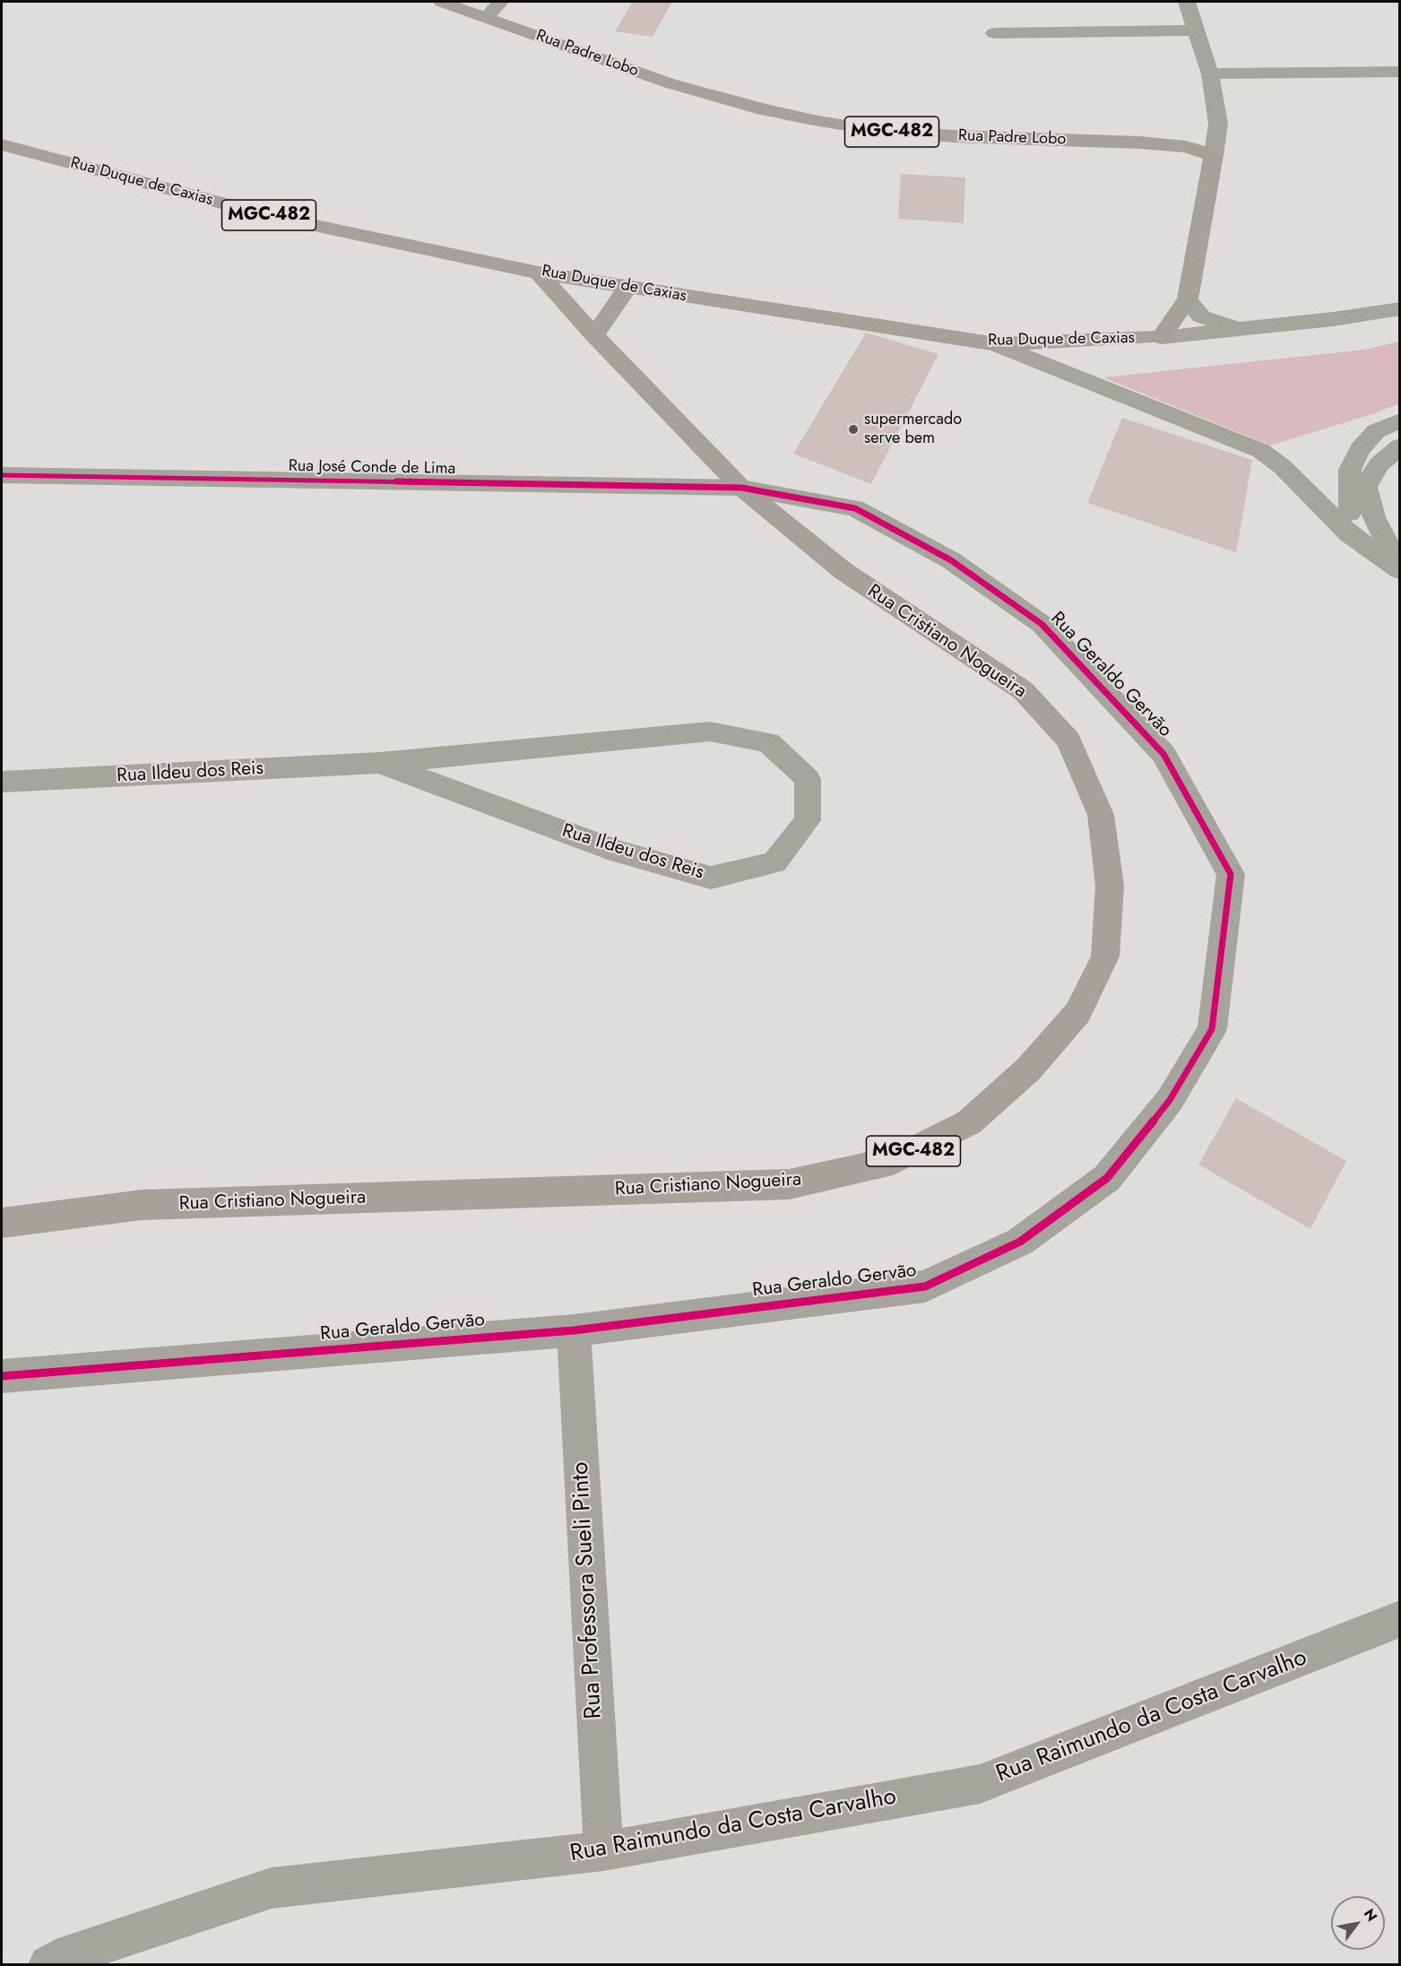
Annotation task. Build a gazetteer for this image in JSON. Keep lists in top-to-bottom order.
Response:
{
  "streets": {
    "highway": [
      "Rua Padre Lobo",
      "MGC-482",
      "Rua Duque de Caxias",
      "Rua Cristiano Nogueira"
    ],
    "street": [
      "Rua José Conde de Lima",
      "Rua Geraldo Gervão",
      "Rua Ildeu dos Reis",
      "Rua Professora Sueli Pinto",
      "Rua Raimundo da Costa Carvalho"
    ]
  },
  "crossings": [
    ["MGC-482", "Rua Duque de Caxias"],
    ["MGC-482", "Rua José Conde de Lima"],
    ["MGC-482", "Rua Cristiano Nogueira"],
    ["MGC-482", "Rua Geraldo Gervão"],
    ["Rua José Conde de Lima", "Rua Cristiano Nogueira"],
    ["Rua José Conde de Lima", "Rua Geraldo Gervão"],
    ["Rua Cristiano Nogueira", "Rua Geraldo Gervão"],
    ["Rua Geraldo Gervão", "Rua Professora Sueli Pinto"],
    ["Rua Professora Sueli Pinto", "Rua Raimundo da Costa Carvalho"]
  ],
  "places": ["supermercado serve bem"],
  "north": "top right"
}
